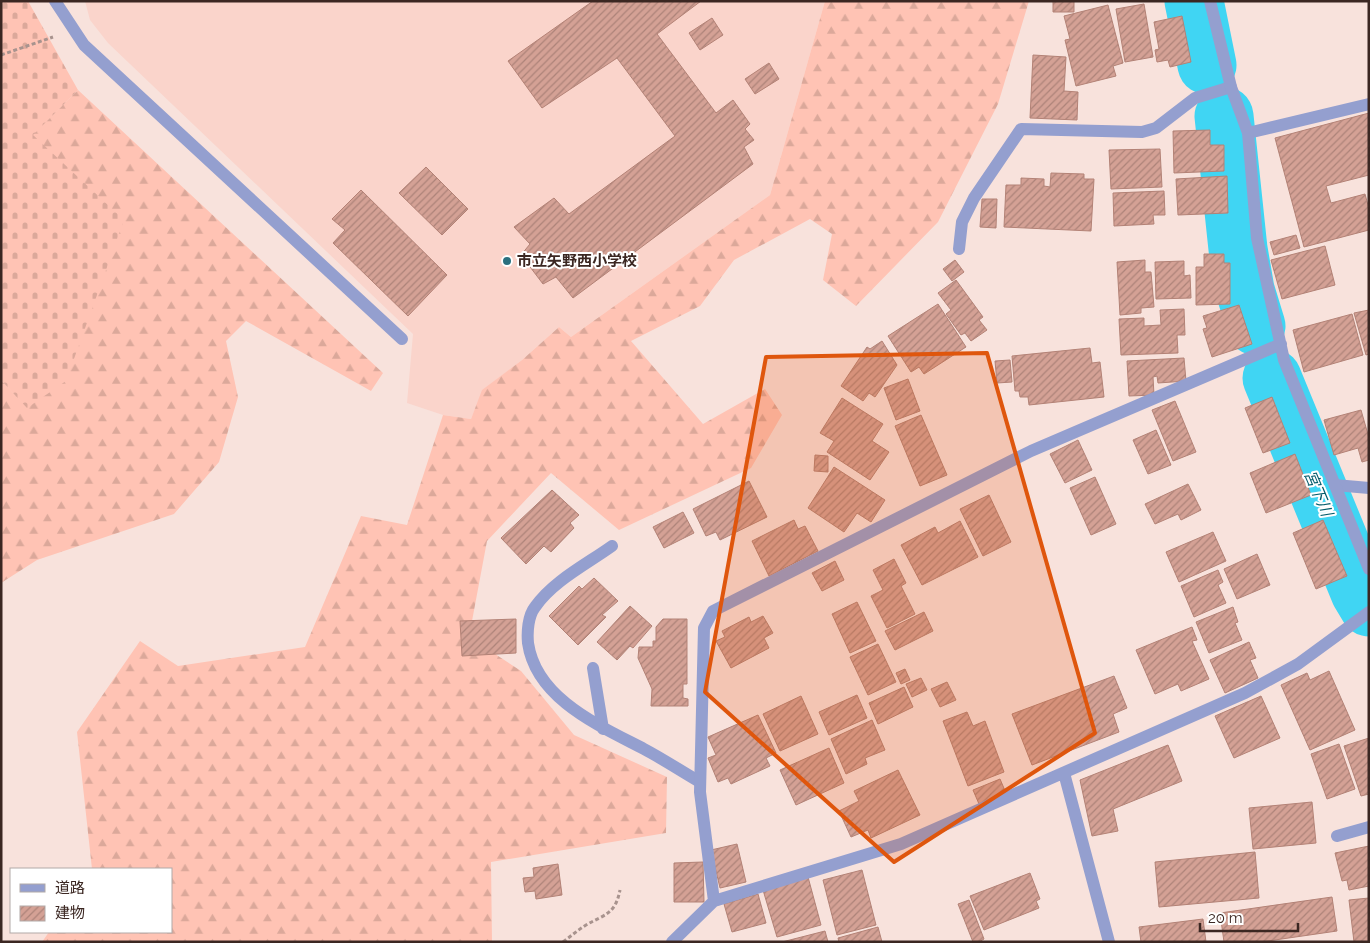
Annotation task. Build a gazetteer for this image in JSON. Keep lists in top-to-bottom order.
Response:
{
  "water": ["宮下川"],
  "places": ["市立矢野西小学校"],
  "legend": ["道路", "建物"],
  "scale_bar": "20 m"
}
